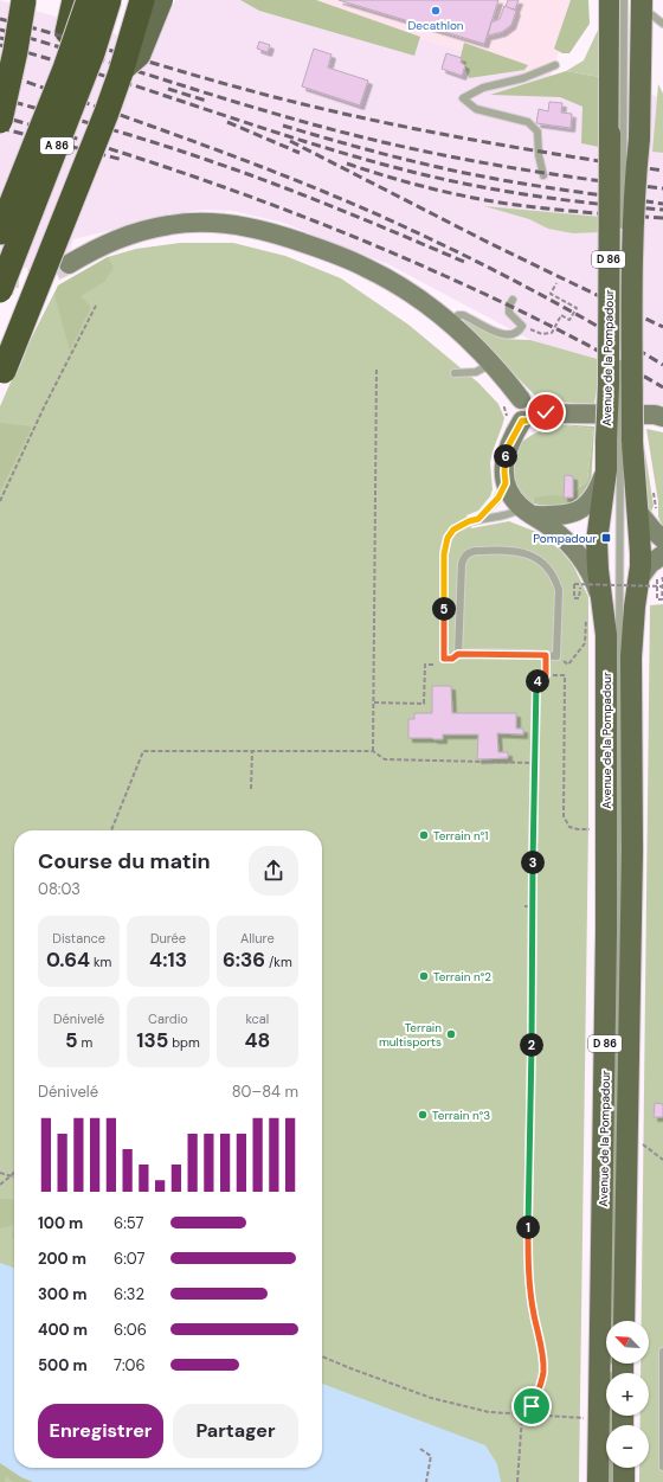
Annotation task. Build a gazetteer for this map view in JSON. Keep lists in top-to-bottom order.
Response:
{
  "streets": {
    "highway": ["A 86"],
    "main road": ["D 86", "Avenue de la Pompadour"]
  },
  "places": {
    "other": [
      "Decathlon",
      "Terrain n°1",
      "Terrain n°2",
      "Terrain multisports",
      "Terrain n°3"
    ],
    "transit": ["Pompadour"]
  },
  "north": "top left",
  "page": {
    "pins": [
      "6",
      "5",
      "4",
      "3",
      "2",
      "1"
    ],
    "heading": ["Course du matin", "08:03"],
    "stats": [
      ["Distance", "0.64 km"],
      ["Durée", "4:13"],
      ["Allure", "6:36 /km"],
      ["Dénivelé", "5 m"],
      ["Cardio", "135 bpm"],
      ["kcal", "48"]
    ],
    "chart": ["Dénivelé", "80–84 m"],
    "list": [
      {
        "name": "100 m",
        "note": "6:57"
      },
      {
        "name": "200 m",
        "note": "6:07"
      },
      {
        "name": "300 m",
        "note": "6:32"
      },
      {
        "name": "400 m",
        "note": "6:06"
      },
      {
        "name": "500 m",
        "note": "7:06"
      }
    ],
    "map_buttons": ["+", "−"],
    "buttons": ["Enregistrer", "Partager"]
  }
}
